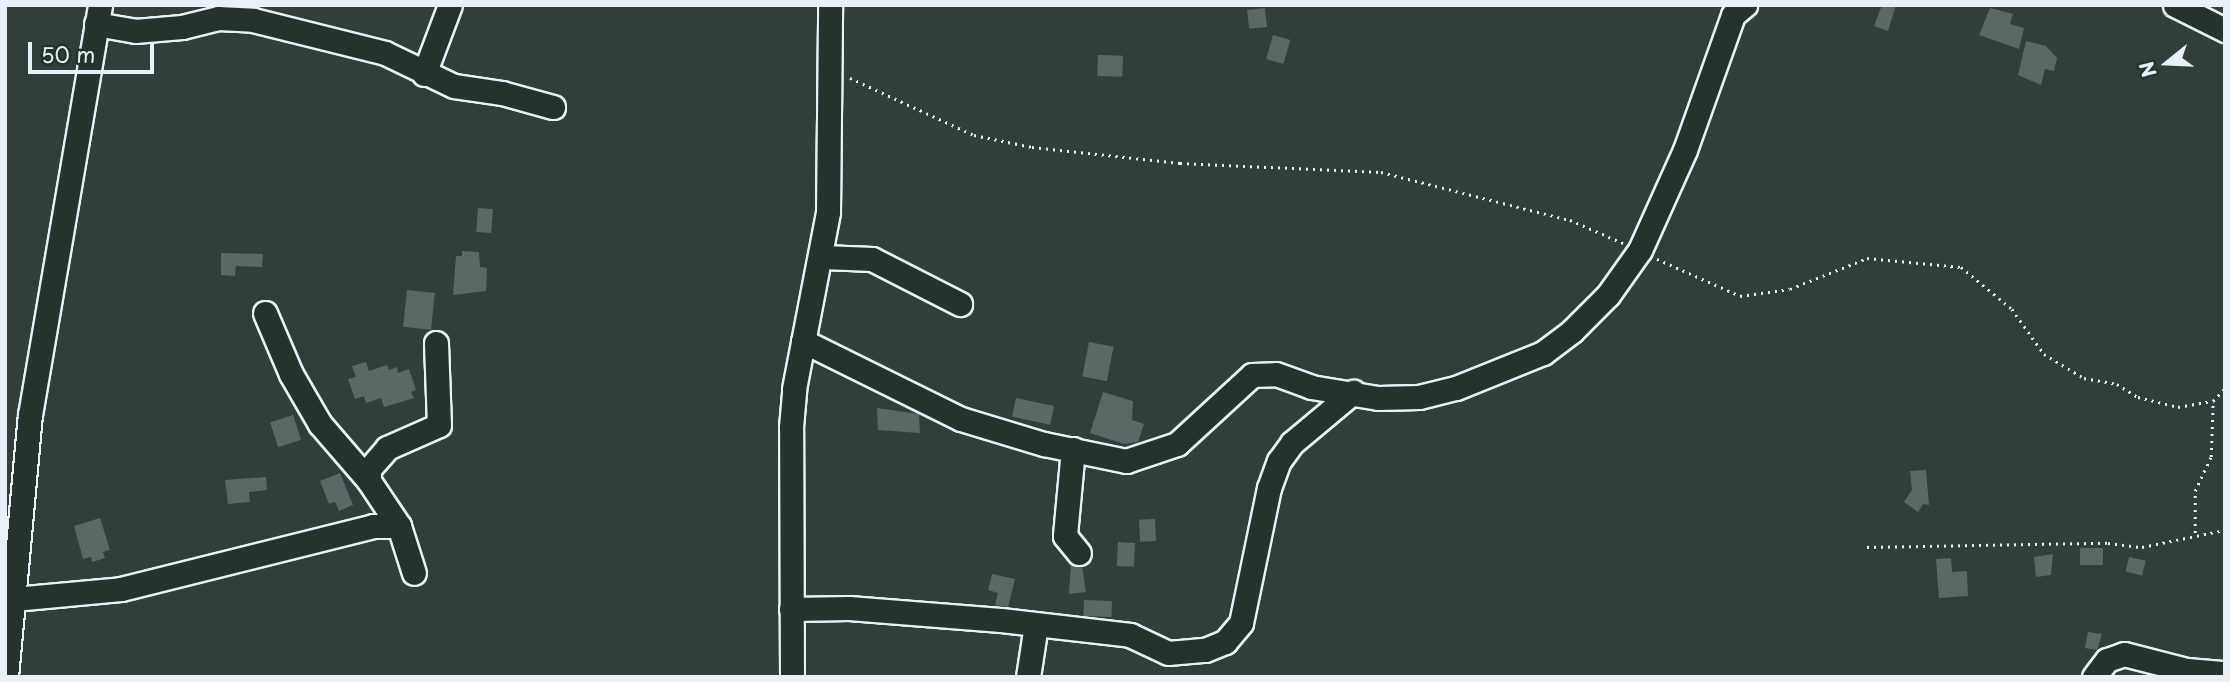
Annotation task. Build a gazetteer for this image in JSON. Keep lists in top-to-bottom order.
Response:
{
  "scale_bar": "50 m",
  "north": "left"
}
